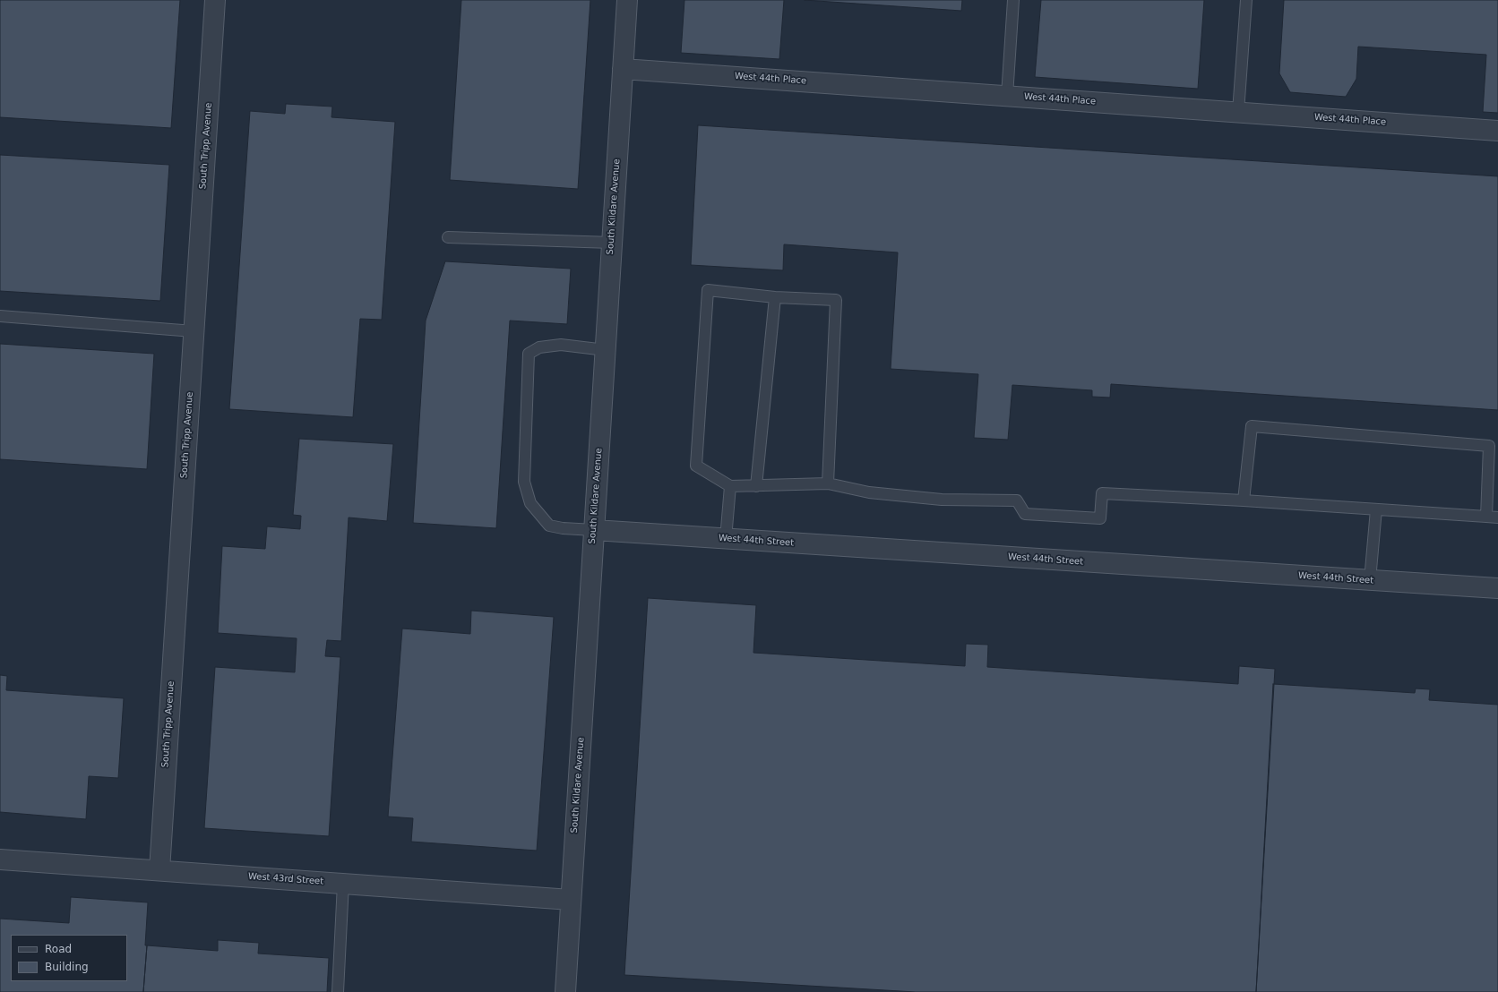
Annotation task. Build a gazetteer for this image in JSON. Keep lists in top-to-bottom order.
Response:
{
  "streets": {
    "street": [
      "West 44th Place",
      "South Tripp Avenue",
      "South Kildare Avenue",
      "West 44th Street",
      "West 43rd Street"
    ]
  },
  "crossings": [
    ["West 44th Place", "South Kildare Avenue"],
    ["South Tripp Avenue", "West 43rd Street"],
    ["South Kildare Avenue", "West 44th Street"],
    ["South Kildare Avenue", "West 43rd Street"]
  ],
  "legend": ["Road", "Building"]
}
